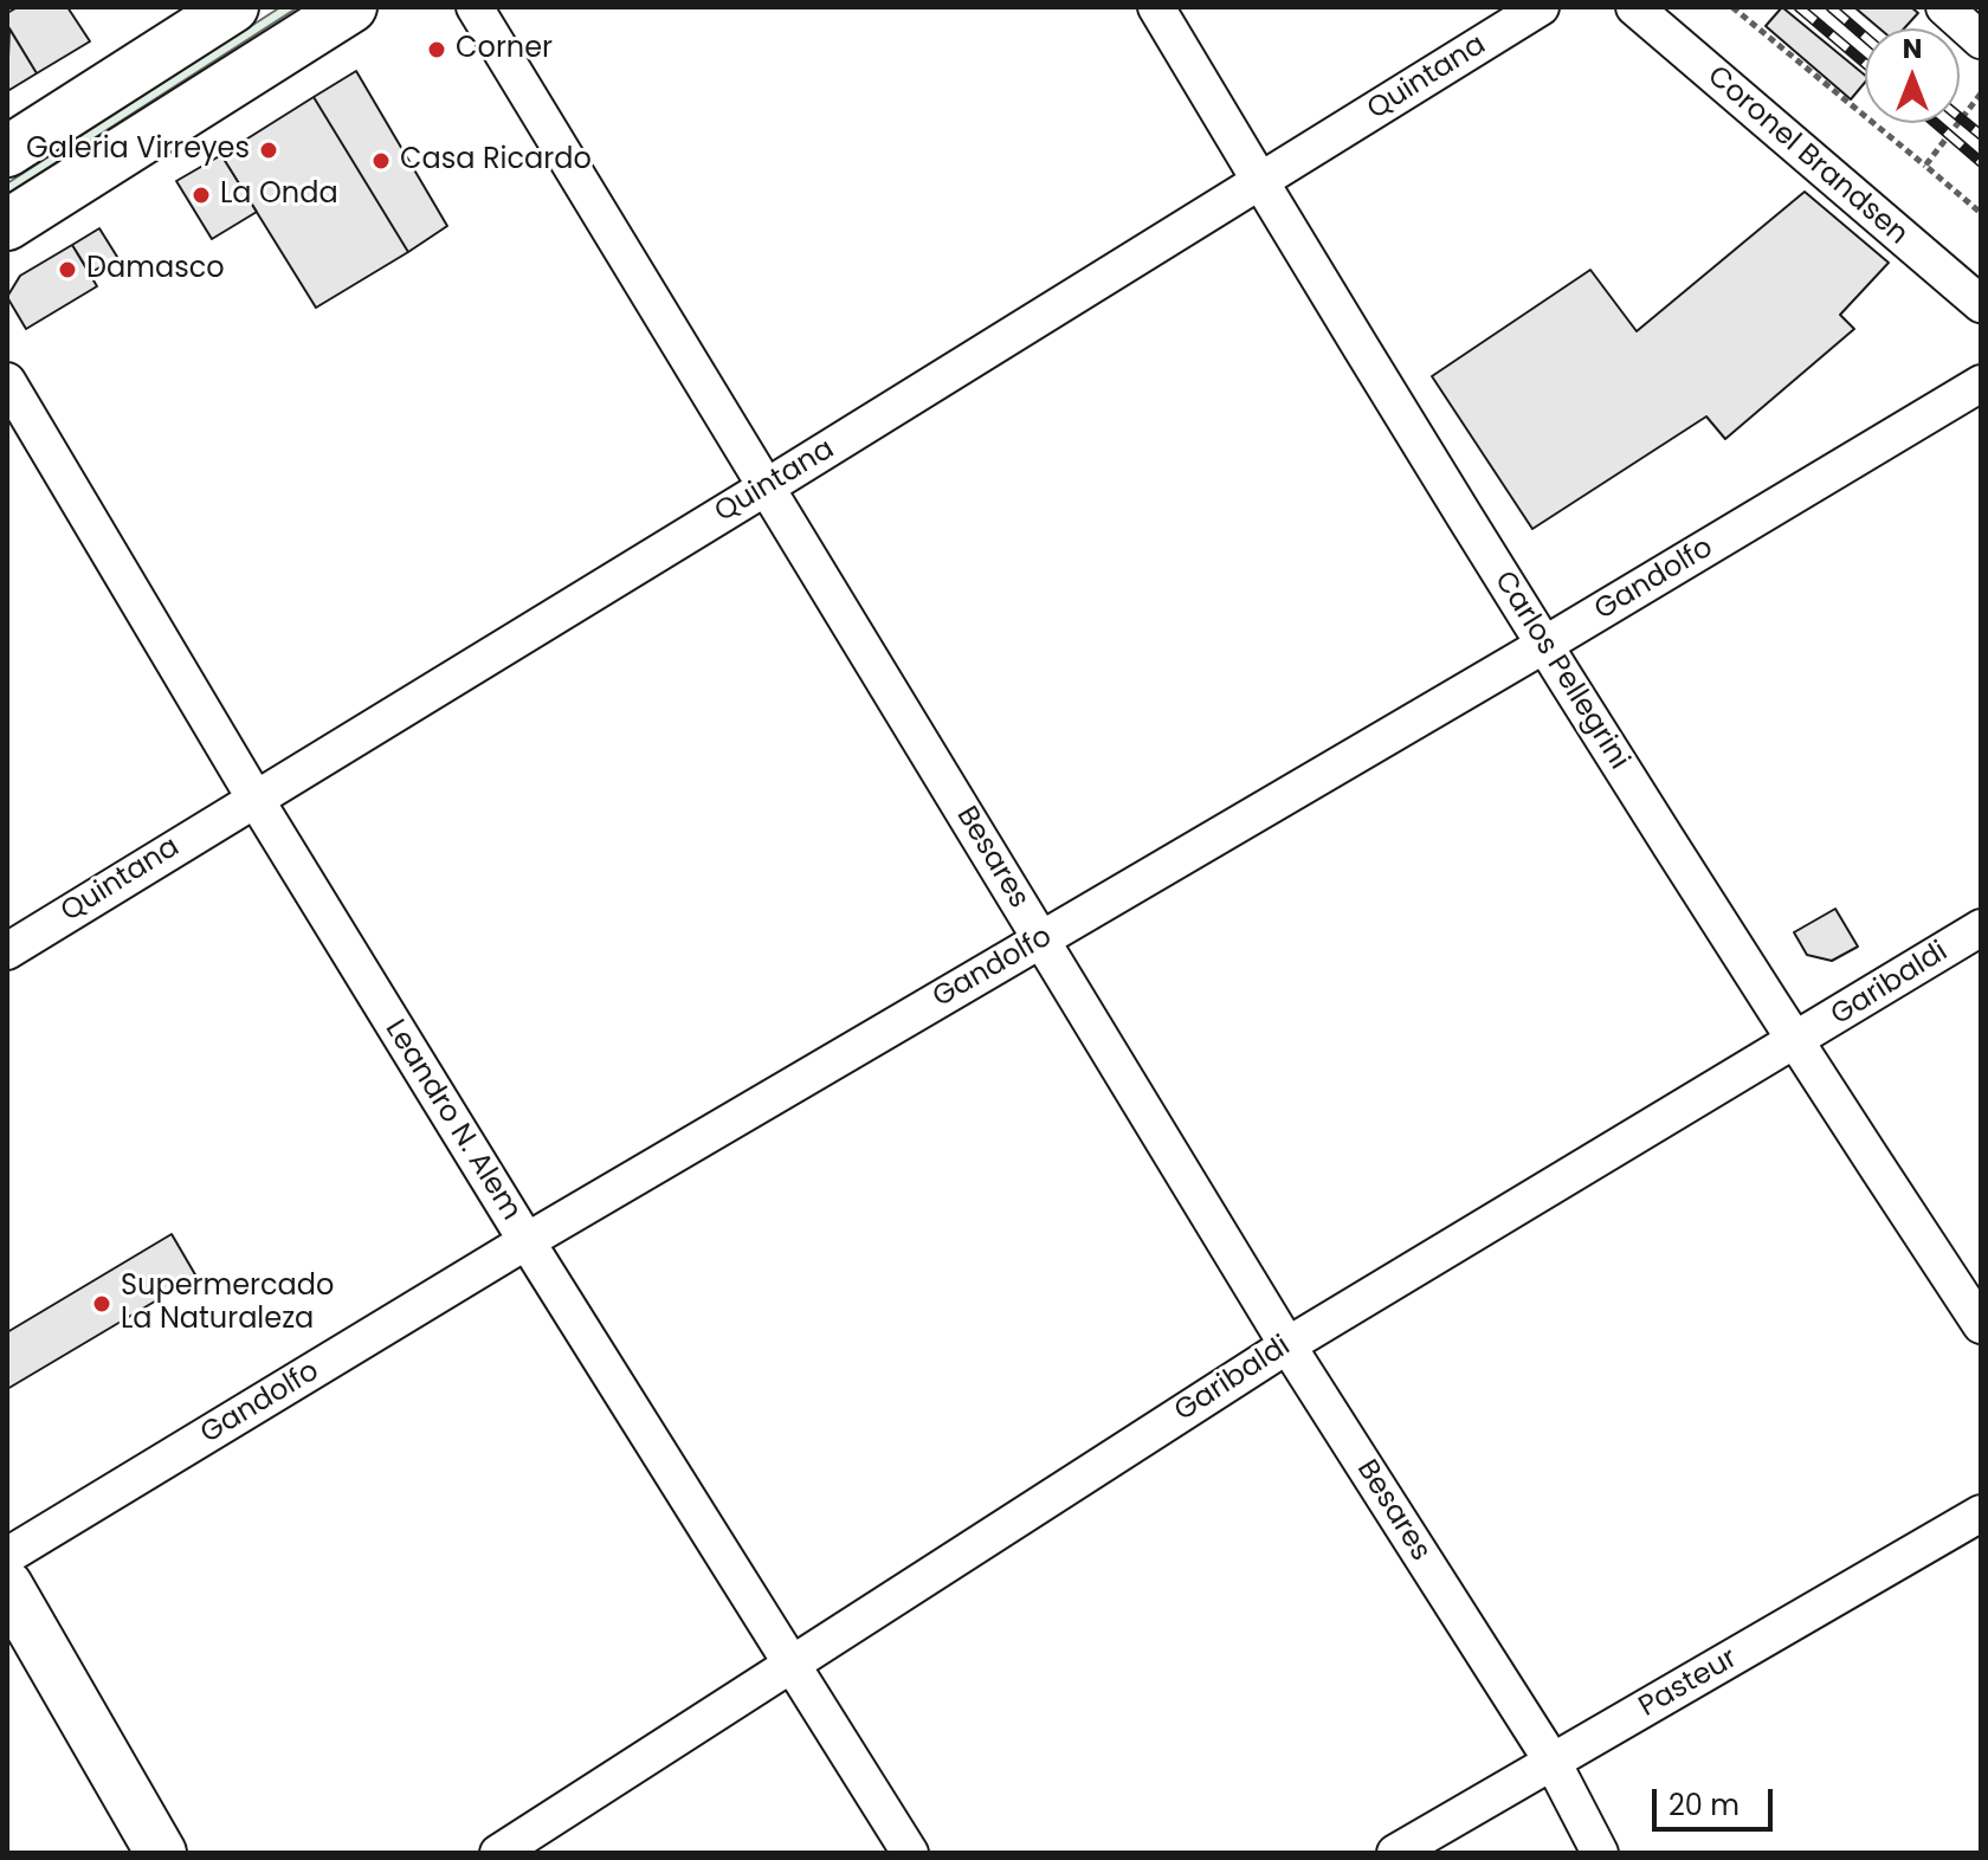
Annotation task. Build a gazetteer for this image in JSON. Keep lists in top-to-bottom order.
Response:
{
  "streets": {
    "street": [
      "Quintana",
      "Coronel Brandsen",
      "Gandolfo",
      "Carlos Pellegrini",
      "Besares",
      "Garibaldi",
      "Leandro N. Alem",
      "Pasteur"
    ]
  },
  "crossings": [
    ["Quintana", "Carlos Pellegrini"],
    ["Quintana", "Besares"],
    ["Quintana", "Leandro N. Alem"],
    ["Gandolfo", "Carlos Pellegrini"],
    ["Gandolfo", "Besares"],
    ["Gandolfo", "Leandro N. Alem"],
    ["Carlos Pellegrini", "Garibaldi"],
    ["Besares", "Garibaldi"],
    ["Besares", "Pasteur"],
    ["Garibaldi", "Leandro N. Alem"]
  ],
  "places": [
    "Corner",
    "Galeria Virreyes",
    "Casa Ricardo",
    "La Onda",
    "Damasco",
    "Supermercado La Naturaleza"
  ],
  "scale_bar": "20 m",
  "north": "top"
}
